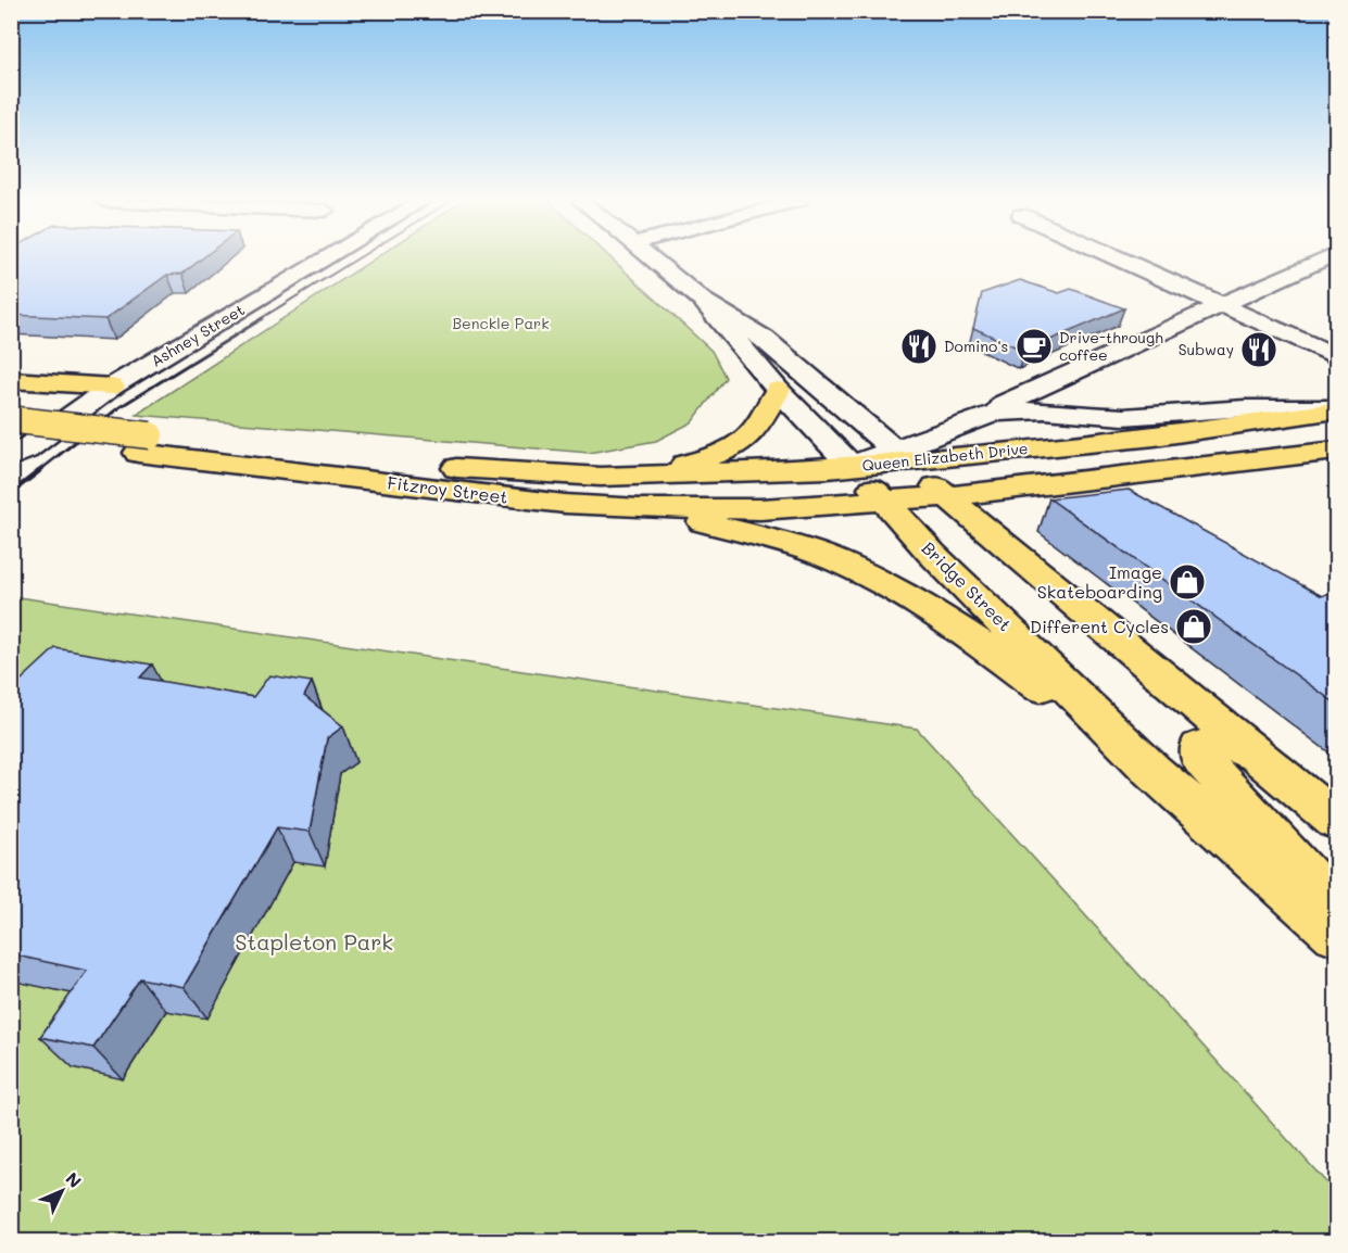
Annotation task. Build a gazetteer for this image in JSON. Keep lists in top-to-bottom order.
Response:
{
  "streets": {
    "main road": ["Queen Elizabeth Drive", "Fitzroy Street", "Bridge Street"],
    "street": ["Ashney Street"]
  },
  "crossings": [
    ["Queen Elizabeth Drive", "Fitzroy Street"],
    ["Queen Elizabeth Drive", "Bridge Street"],
    ["Fitzroy Street", "Bridge Street"]
  ],
  "parks": ["Benckle Park", "Stapleton Park"],
  "places": {
    "restaurant": ["Domino's", "Subway"],
    "cafe": ["Drive-through coffee"],
    "shop": ["Image Skateboarding", "Different Cycles"]
  },
  "north": "top right"
}
